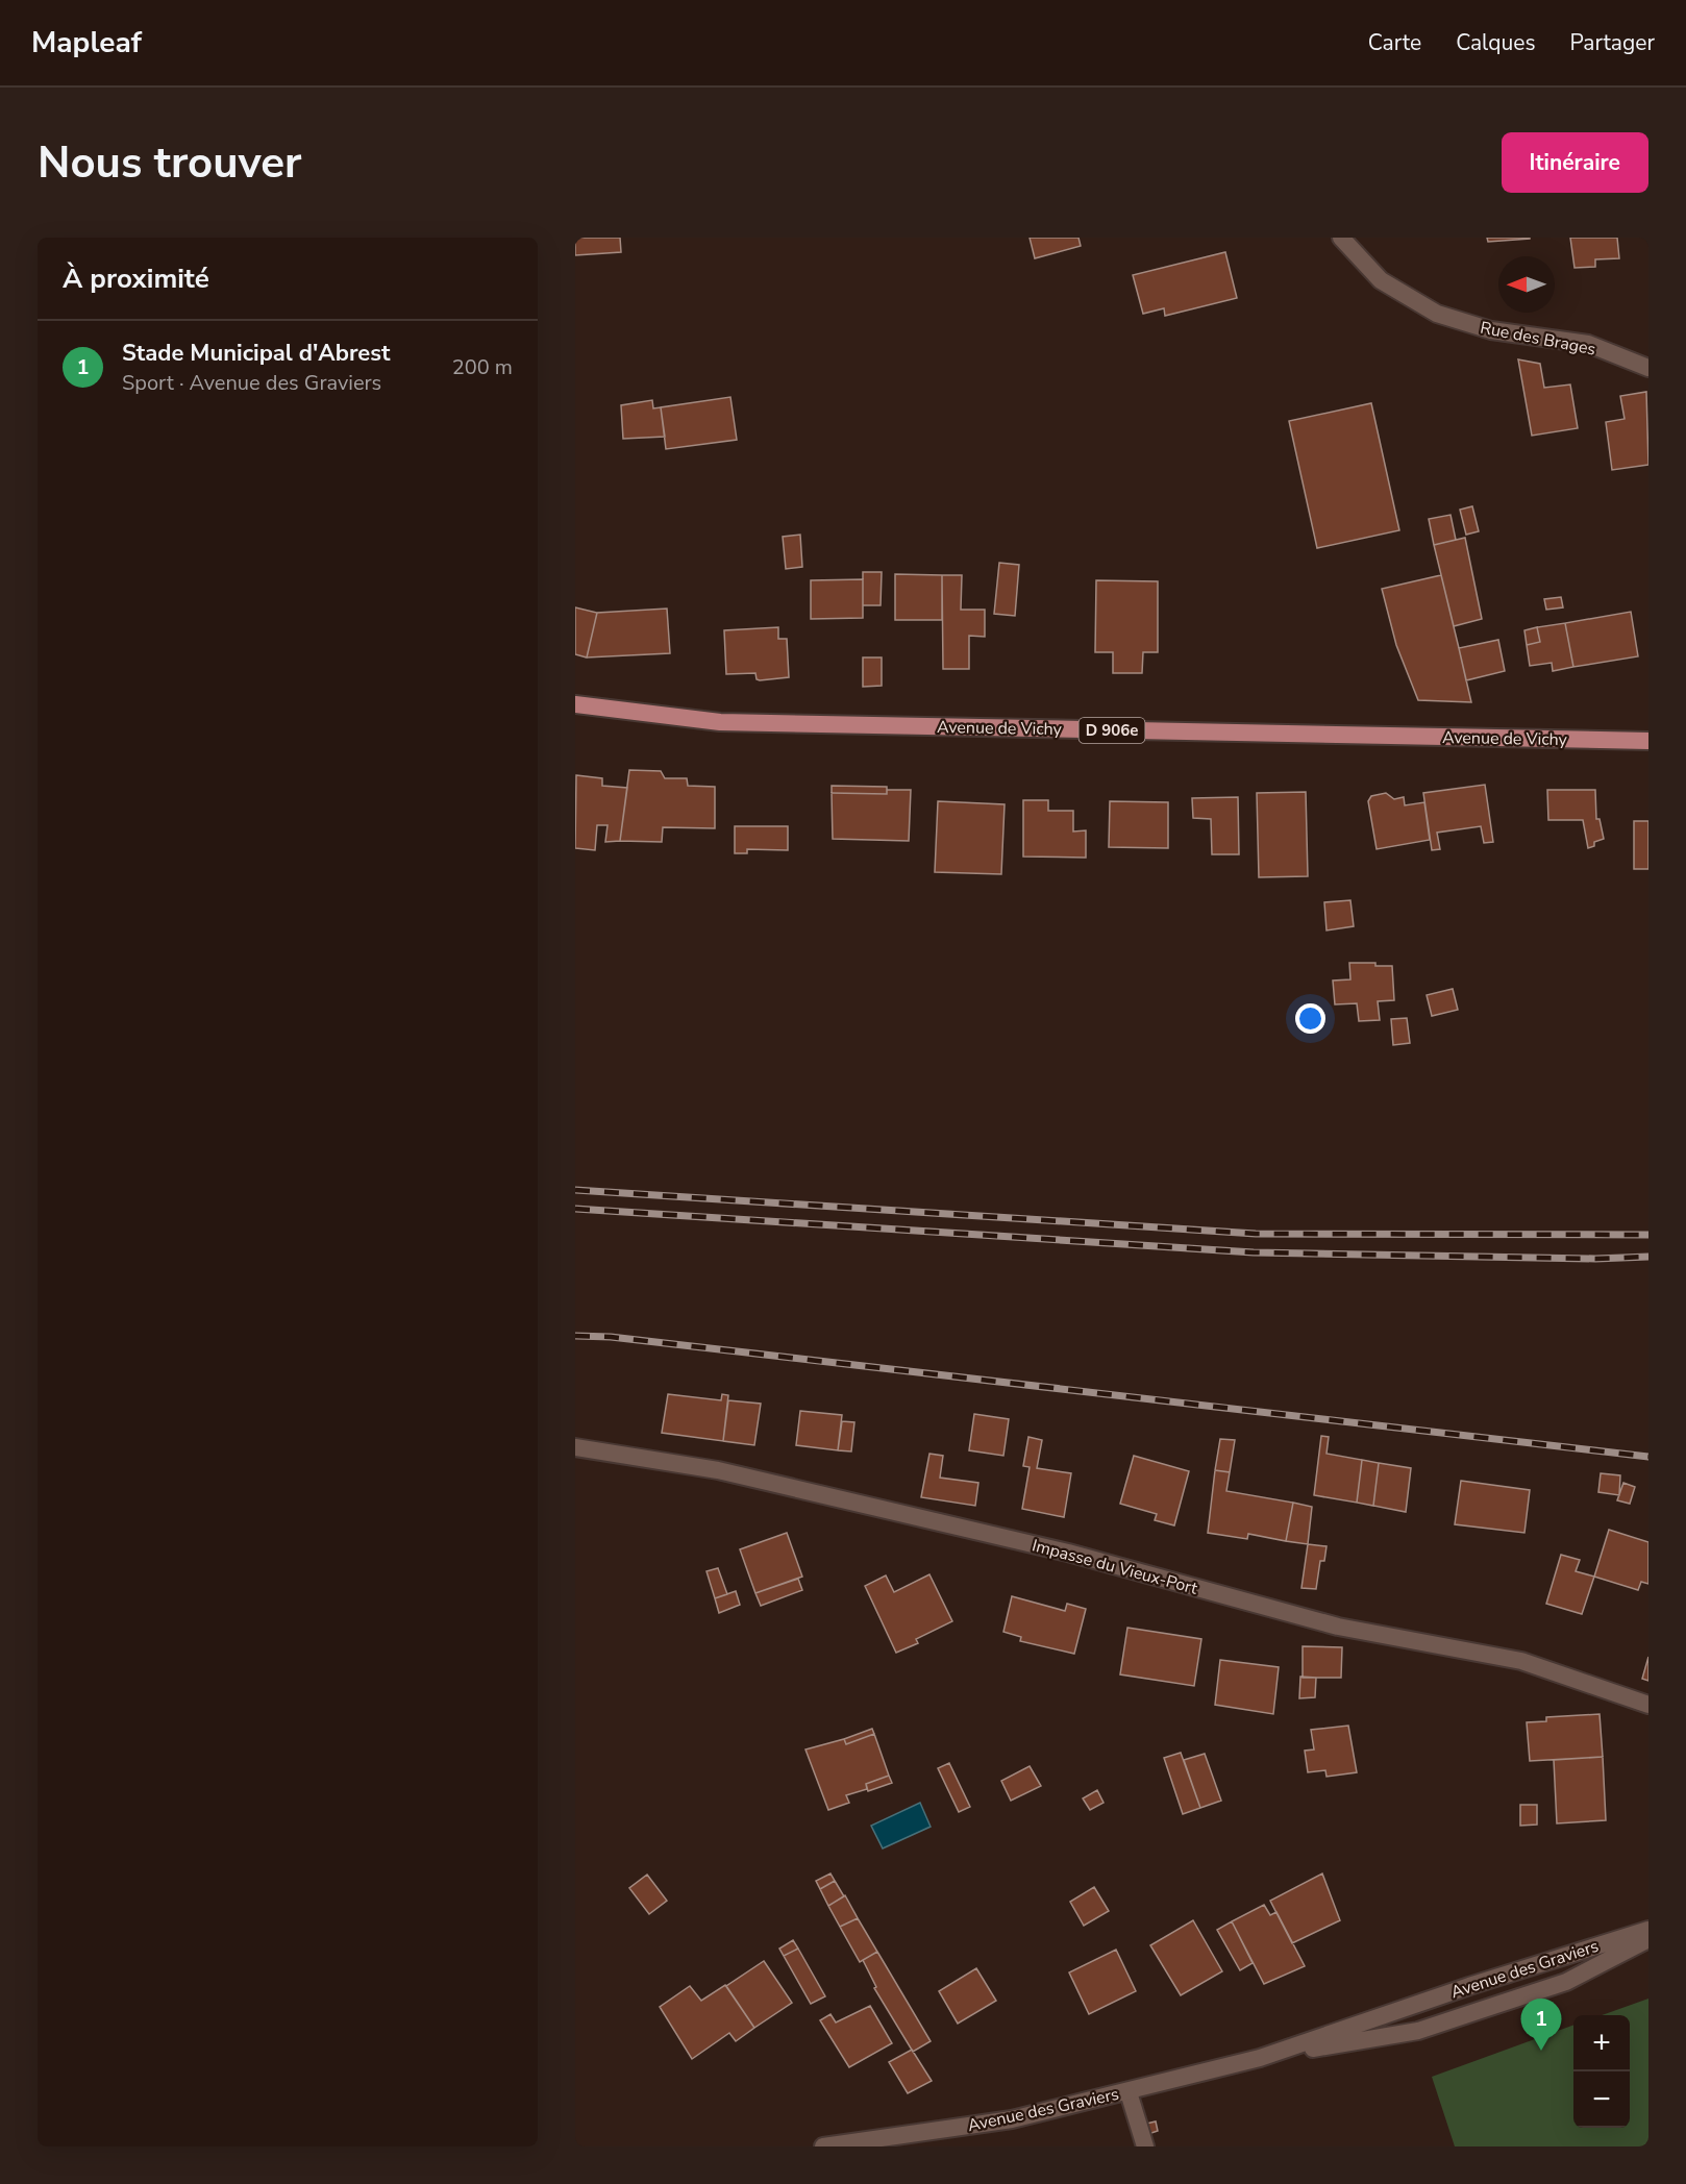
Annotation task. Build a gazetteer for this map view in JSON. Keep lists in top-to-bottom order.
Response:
{
  "streets": {
    "main road": ["Avenue de Vichy", "D 906e"],
    "street": ["Rue des Brages", "Impasse du Vieux-Port", "Avenue des Graviers"]
  },
  "north": "left",
  "page": {
    "header": "Mapleaf",
    "nav": ["Carte", "Calques", "Partager"],
    "buttons": "Itinéraire",
    "title": "Nous trouver",
    "heading": "À proximité",
    "list": [
      {
        "mark": "1",
        "name": "Stade Municipal d'Abrest",
        "note": "Sport · Avenue des Graviers",
        "value": "200 m"
      }
    ],
    "pins": "1",
    "map_buttons": ["+", "−"]
  }
}
